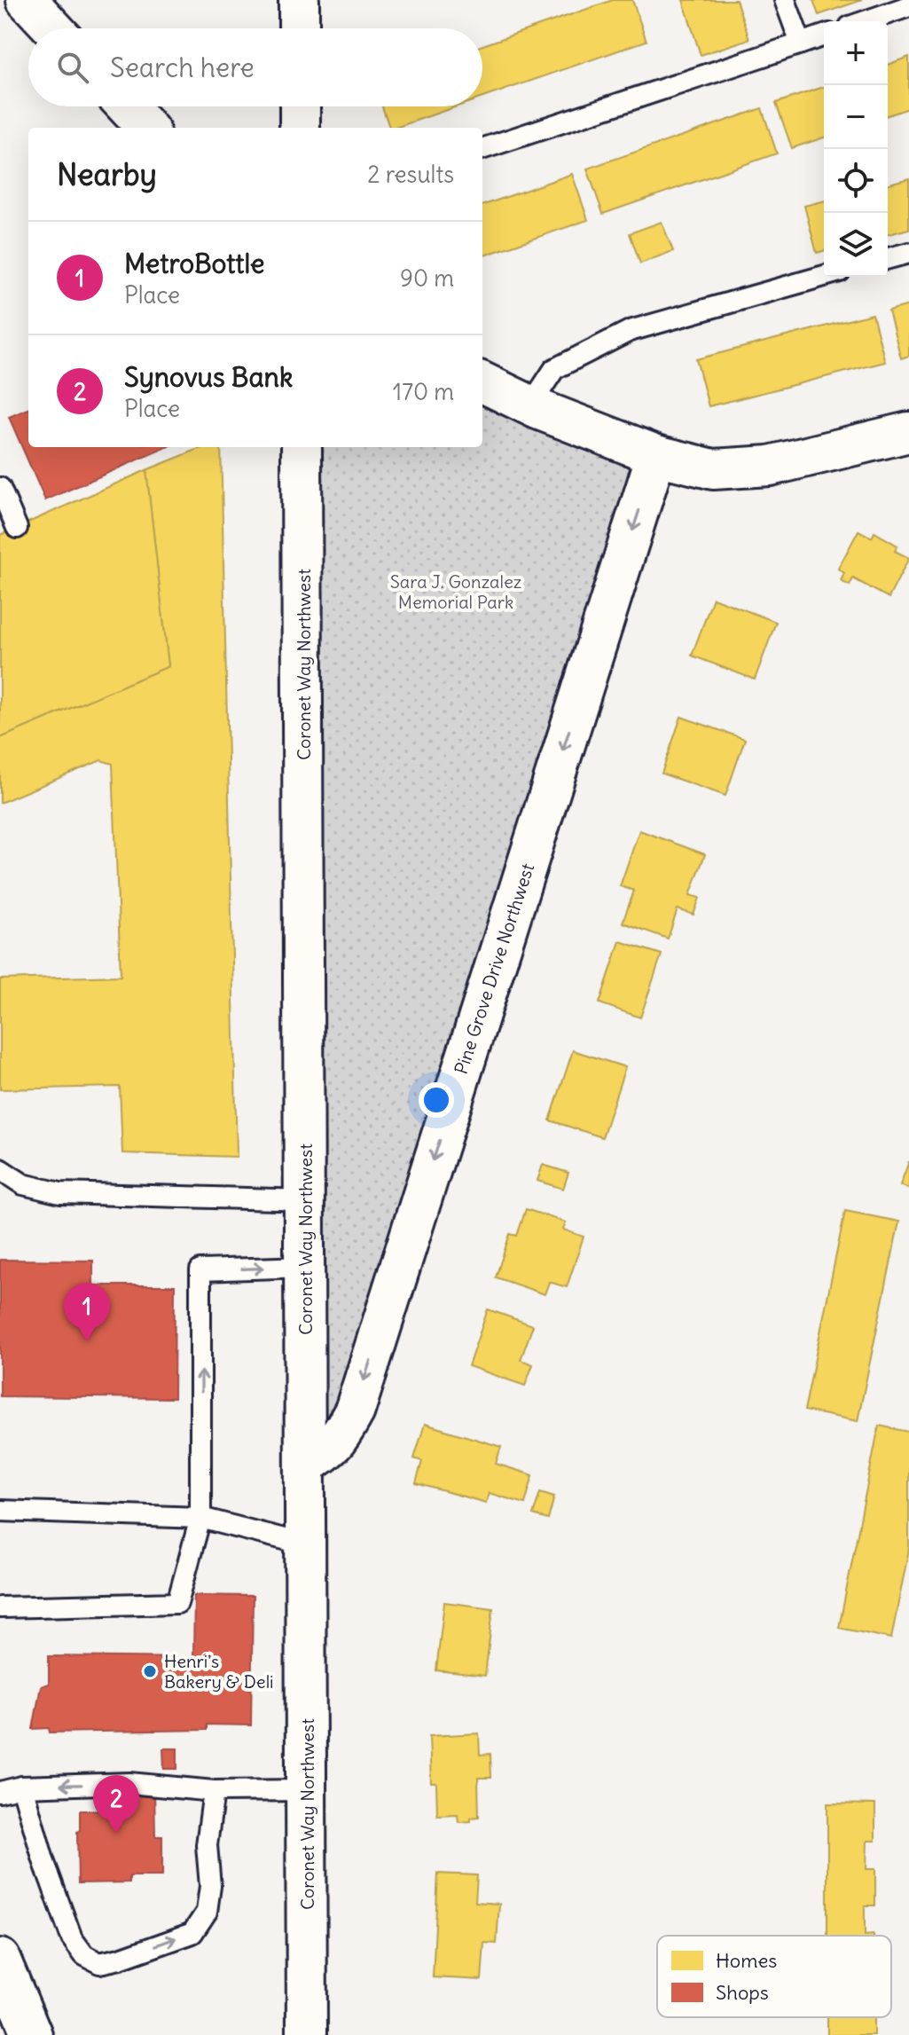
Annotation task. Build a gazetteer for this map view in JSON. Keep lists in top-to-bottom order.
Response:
{
  "streets": {
    "street": ["Coronet Way Northwest", "Pine Grove Drive Northwest"]
  },
  "crossings": [
    ["Coronet Way Northwest", "Pine Grove Drive Northwest"]
  ],
  "one_way": ["Pine Grove Drive Northwest"],
  "parks": ["Sara J. Gonzalez Memorial Park"],
  "places": ["Henri's Bakery & Deli"],
  "legend": ["Homes", "Shops"],
  "page": {
    "map_buttons": ["+", "−"],
    "search": "Search here",
    "heading": ["Nearby", "2 results"],
    "list": [
      {
        "mark": "1",
        "name": "MetroBottle",
        "note": "Place",
        "value": "90 m"
      },
      {
        "mark": "2",
        "name": "Synovus Bank",
        "note": "Place",
        "value": "170 m"
      }
    ],
    "pins": ["1", "2"]
  }
}
